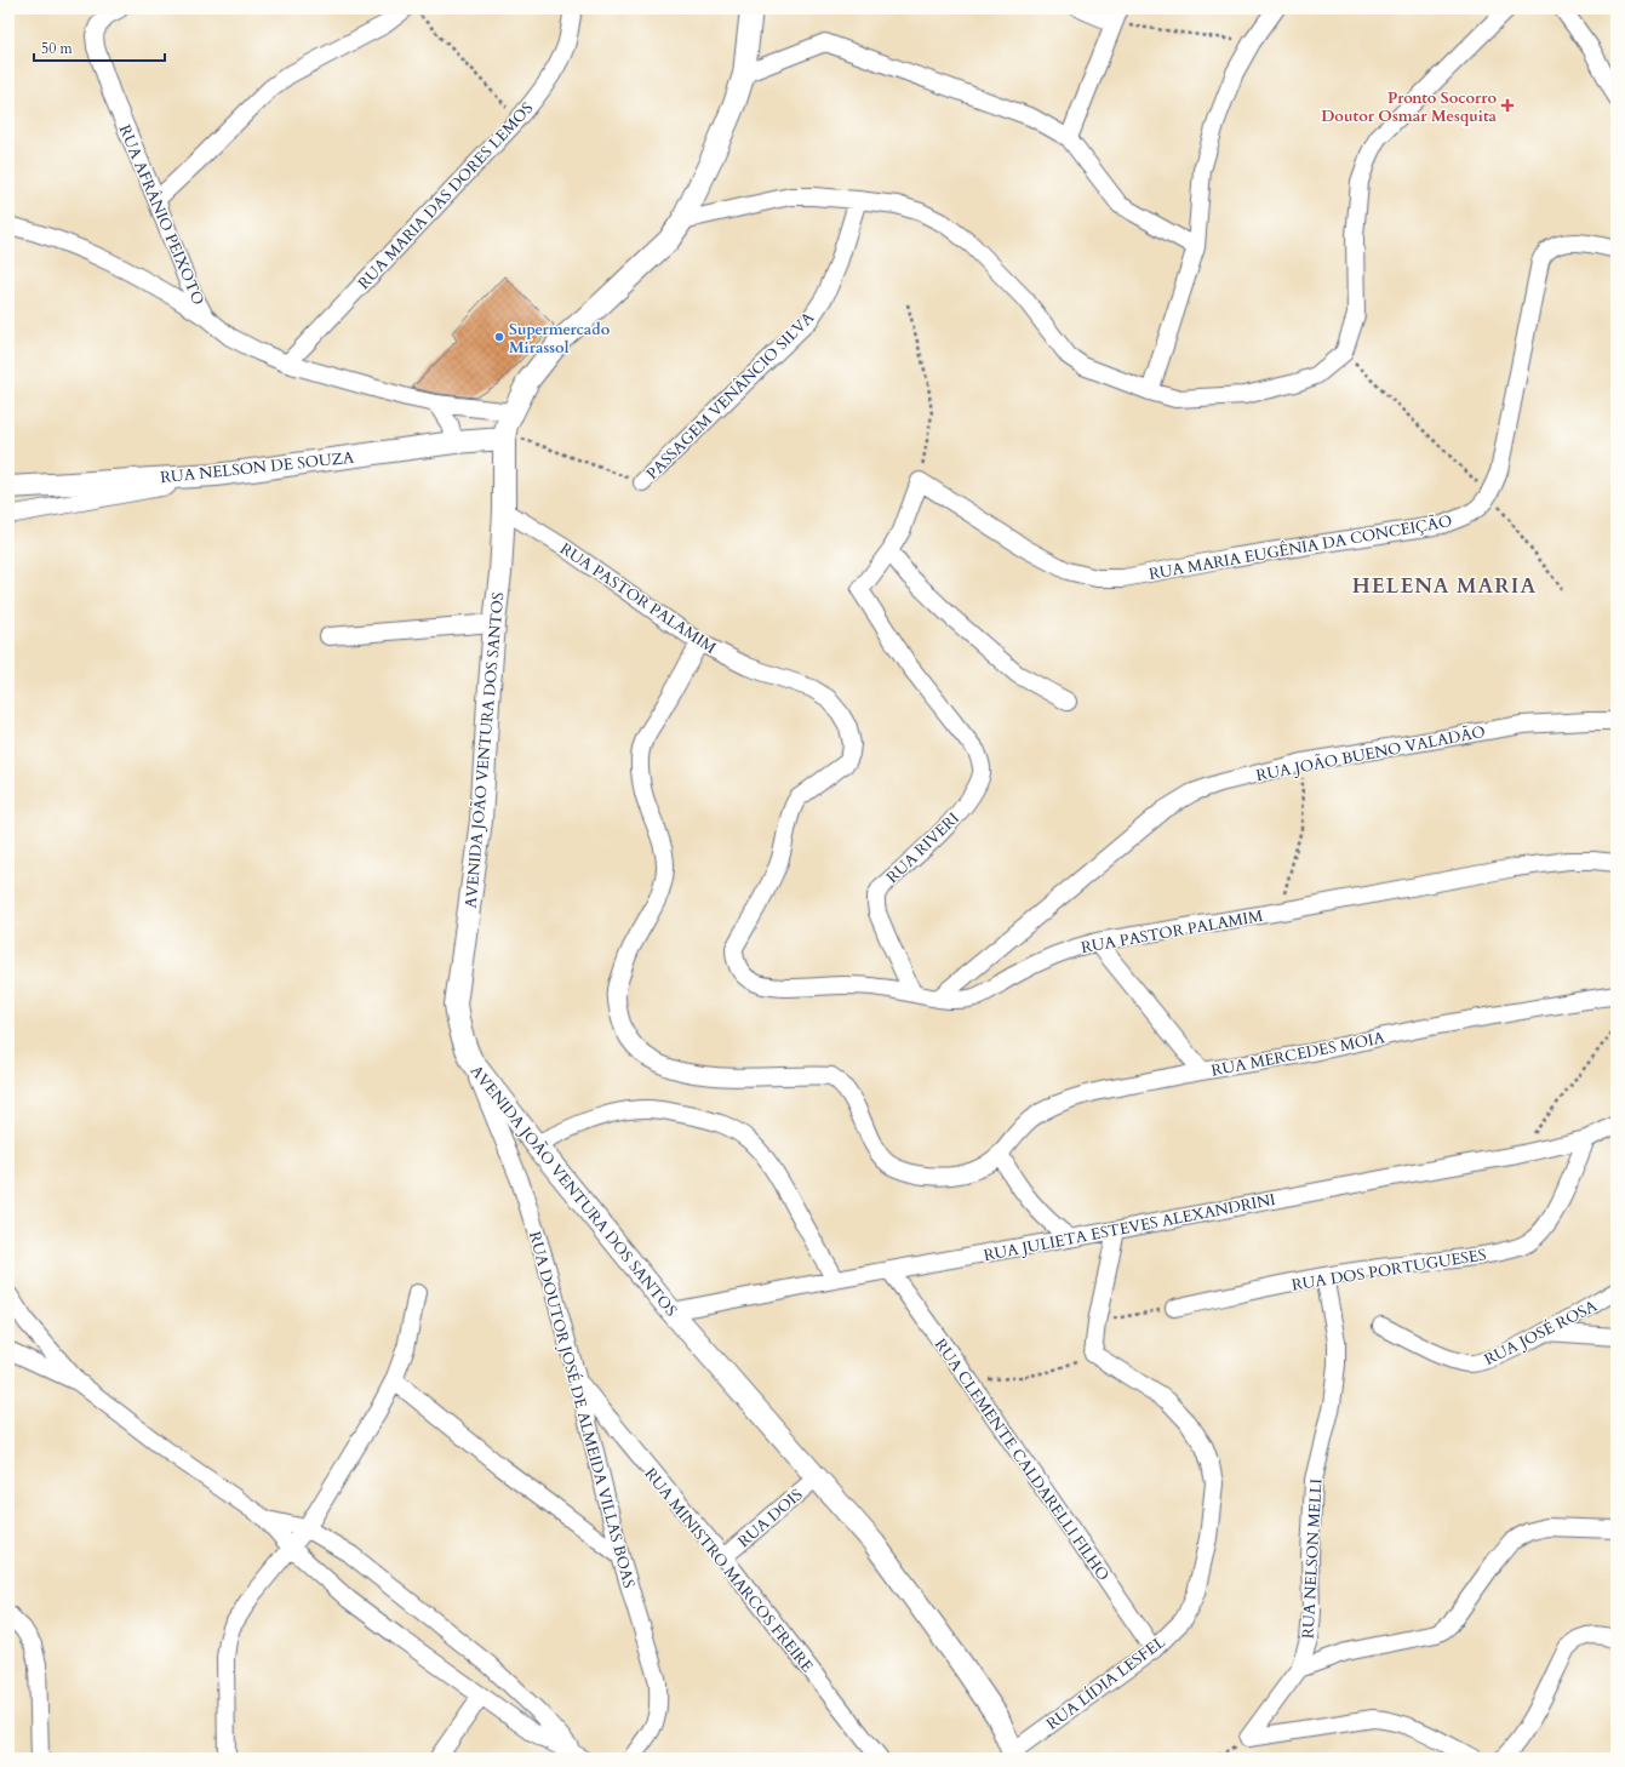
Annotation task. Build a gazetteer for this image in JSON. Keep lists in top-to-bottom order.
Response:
{
  "streets": {
    "main road": ["RUA NELSON DE SOUZA", "AVENIDA JOÃO VENTURA DOS SANTOS"],
    "street": [
      "RUA MARIA DAS DORES LEMOS",
      "RUA AFRÂNIO PEIXOTO",
      "PASSAGEM VENÂNCIO SILVA",
      "RUA MARIA EUGÊNIA DA CONCEIÇÃO",
      "RUA PASTOR PALAMIM",
      "RUA JOÃO BUENO VALADÃO",
      "RUA RIVERI",
      "RUA MERCEDES MOIA",
      "RUA JULIETA ESTEVES ALEXANDRINI",
      "RUA DOS PORTUGUESES",
      "RUA JOSÉ ROSA",
      "RUA DOUTOR JOSÉ DE ALMEIDA VILLAS BOAS",
      "RUA CLEMENTE CALDARELLI FILHO",
      "RUA DOIS",
      "RUA NELSON MELLI",
      "RUA MINISTRO MARCOS FREIRE",
      "RUA LÍDIA LESFEL"
    ]
  },
  "crossings": [
    ["RUA MARIA DAS DORES LEMOS", "RUA AFRÂNIO PEIXOTO"],
    ["RUA AFRÂNIO PEIXOTO", "AVENIDA JOÃO VENTURA DOS SANTOS"],
    ["RUA NELSON DE SOUZA", "AVENIDA JOÃO VENTURA DOS SANTOS"],
    ["RUA PASTOR PALAMIM", "AVENIDA JOÃO VENTURA DOS SANTOS"],
    ["RUA PASTOR PALAMIM", "RUA JOÃO BUENO VALADÃO"],
    ["RUA PASTOR PALAMIM", "RUA RIVERI"],
    ["RUA PASTOR PALAMIM", "RUA MERCEDES MOIA"],
    ["AVENIDA JOÃO VENTURA DOS SANTOS", "RUA JULIETA ESTEVES ALEXANDRINI"],
    ["AVENIDA JOÃO VENTURA DOS SANTOS", "RUA DOUTOR JOSÉ DE ALMEIDA VILLAS BOAS"],
    ["AVENIDA JOÃO VENTURA DOS SANTOS", "RUA DOIS"],
    ["AVENIDA JOÃO VENTURA DOS SANTOS", "RUA LÍDIA LESFEL"],
    ["RUA JULIETA ESTEVES ALEXANDRINI", "RUA DOS PORTUGUESES"],
    ["RUA JULIETA ESTEVES ALEXANDRINI", "RUA CLEMENTE CALDARELLI FILHO"],
    ["RUA DOS PORTUGUESES", "RUA NELSON MELLI"],
    ["RUA DOUTOR JOSÉ DE ALMEIDA VILLAS BOAS", "RUA MINISTRO MARCOS FREIRE"],
    ["RUA CLEMENTE CALDARELLI FILHO", "RUA LÍDIA LESFEL"],
    ["RUA DOIS", "RUA MINISTRO MARCOS FREIRE"]
  ],
  "districts": ["HELENA MARIA"],
  "places": {
    "health": ["Pronto Socorro Doutor Osmar Mesquita"],
    "other": ["Supermercado Mirassol"]
  },
  "scale_bar": "50 m"
}
